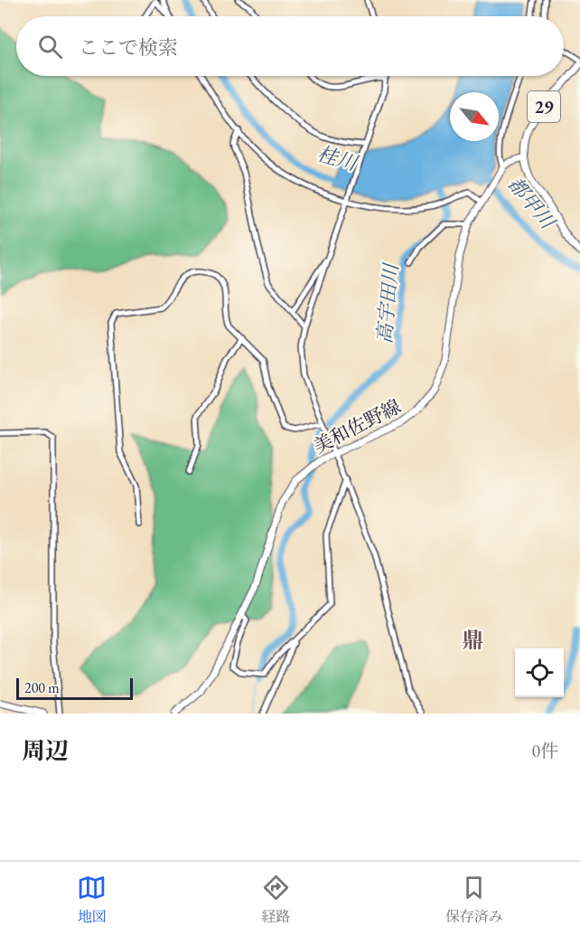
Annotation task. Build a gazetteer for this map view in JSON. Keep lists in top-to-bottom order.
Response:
{
  "streets": {
    "main road": ["29", "美和佐野線"]
  },
  "districts": ["鼎"],
  "water": ["桂川", "都甲川", "高宇田川"],
  "scale_bar": "200 m",
  "north": "bottom right",
  "page": {
    "search": "ここで検索",
    "scale": "200 m",
    "heading": ["周辺", "0件"],
    "nav": ["地図", "経路", "保存済み"]
  }
}
